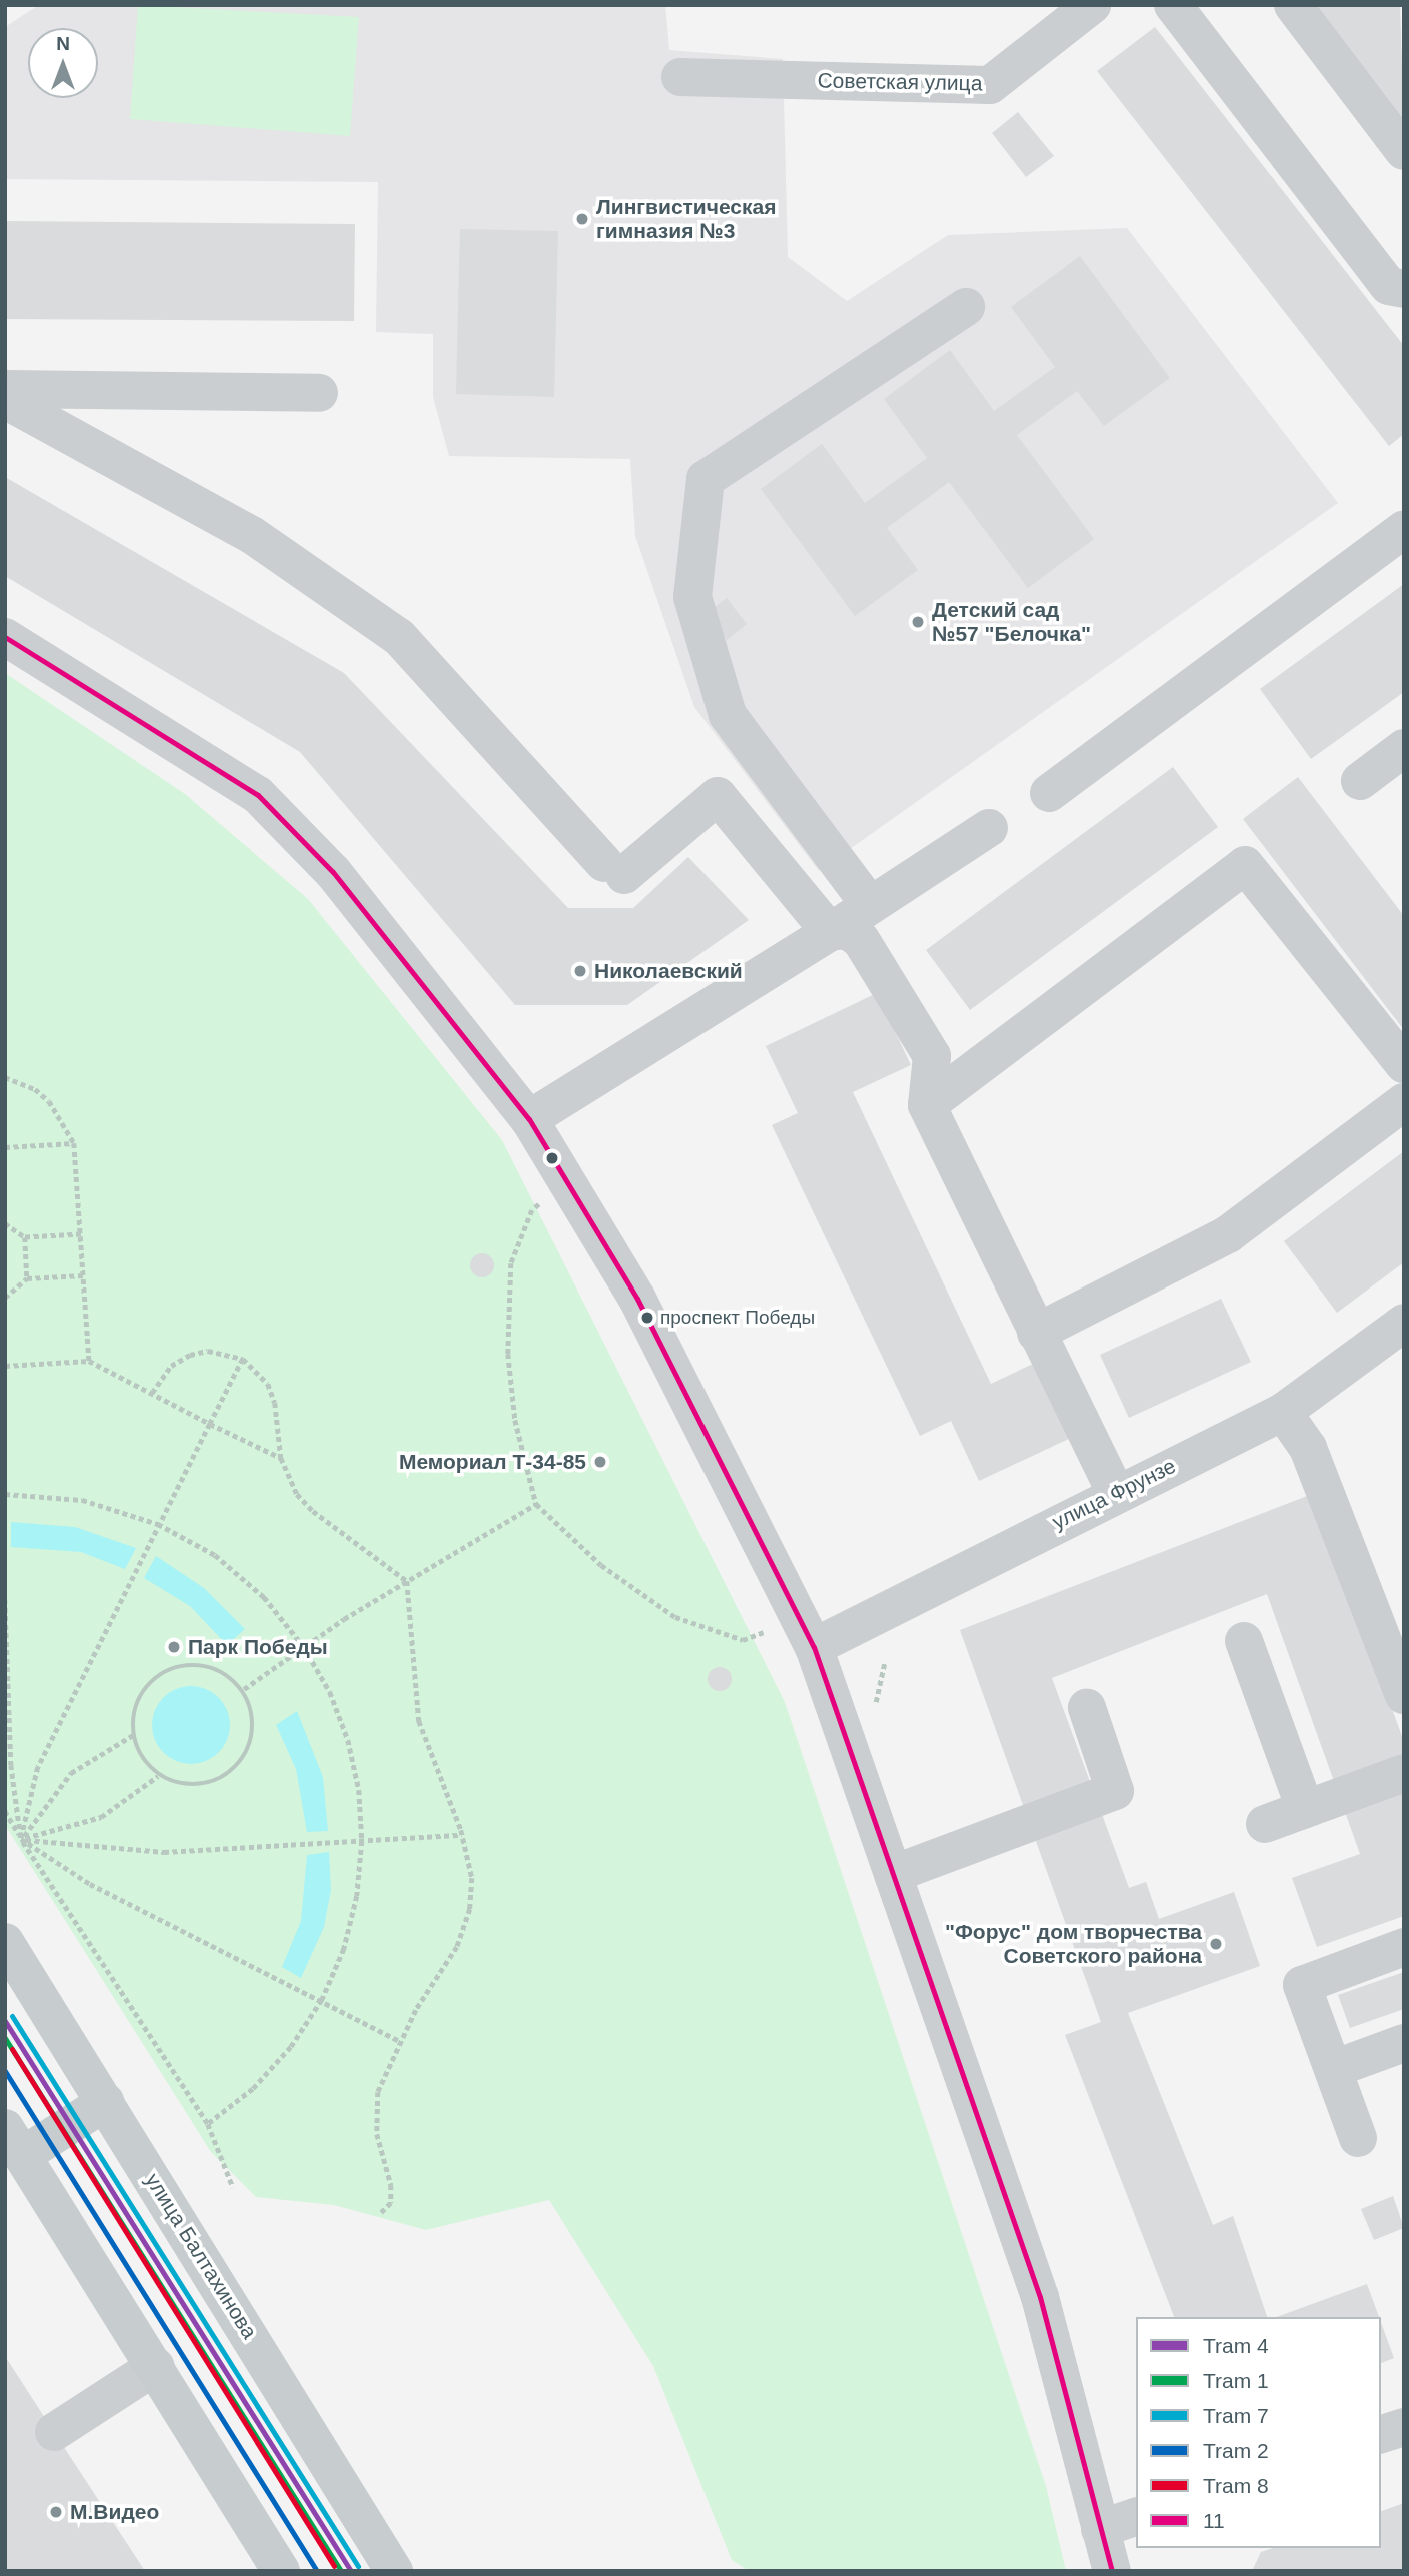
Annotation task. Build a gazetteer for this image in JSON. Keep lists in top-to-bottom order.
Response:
{
  "streets": {
    "main road": ["улица Балтахинова"],
    "street": ["Советская улица", "улица Фрунзе"]
  },
  "places": [
    "Лингвистическая гимназия №3",
    "Детский сад №57 \"Белочка\"",
    "Николаевский",
    "проспект Победы",
    "Мемориал Т-34-85",
    "Парк Победы",
    "\"Форус\" дом творчества Советского района",
    "М.Видео"
  ],
  "lines": [
    "transit line 11",
    "tram line 7",
    "tram line 4",
    "tram line 1",
    "tram line 8",
    "tram line 2"
  ],
  "legend": [
    "Tram 4",
    "Tram 1",
    "Tram 7",
    "Tram 2",
    "Tram 8",
    "11"
  ],
  "north": "top"
}
